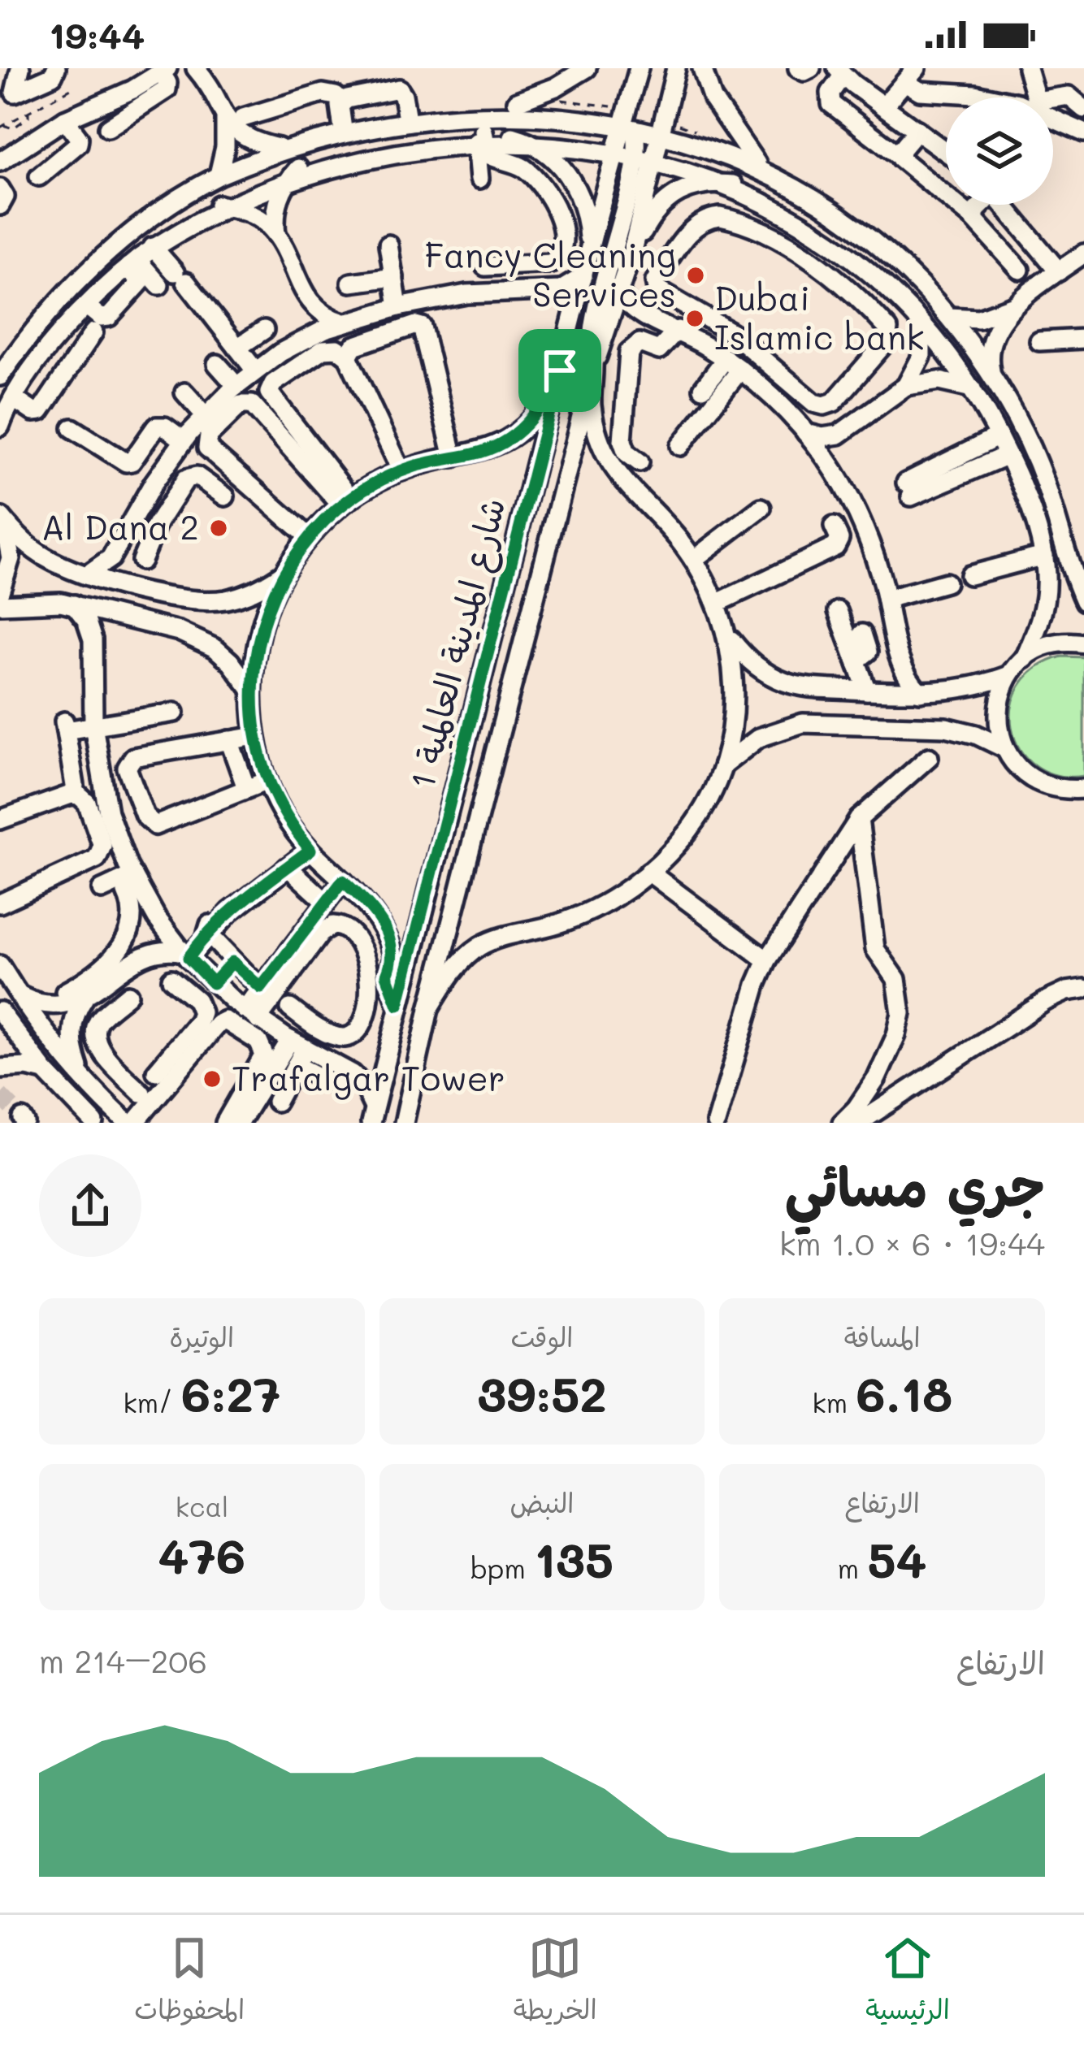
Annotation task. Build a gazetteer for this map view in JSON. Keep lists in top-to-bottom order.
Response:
{
  "streets": {
    "street": ["شارع المدينة العالمية 1"]
  },
  "places": [
    "Fancy Cleaning Services",
    "Dubai Islamic bank",
    "Al Dana 2",
    "Trafalgar Tower"
  ],
  "page": {
    "status": "19:44",
    "heading": ["جري مسائي", "19:44 · 6 × 1.0 km"],
    "stats": [
      ["المسافة", "6.18 km"],
      ["الوقت", "39:52"],
      ["الوتيرة", "6:27 /km"],
      ["الارتفاع", "54 m"],
      ["النبض", "135 bpm"],
      ["kcal", "476"]
    ],
    "chart": ["الارتفاع", "206–214 m"],
    "tabs": ["الرئيسية", "الخريطة", "المحفوظات"]
  }
}
